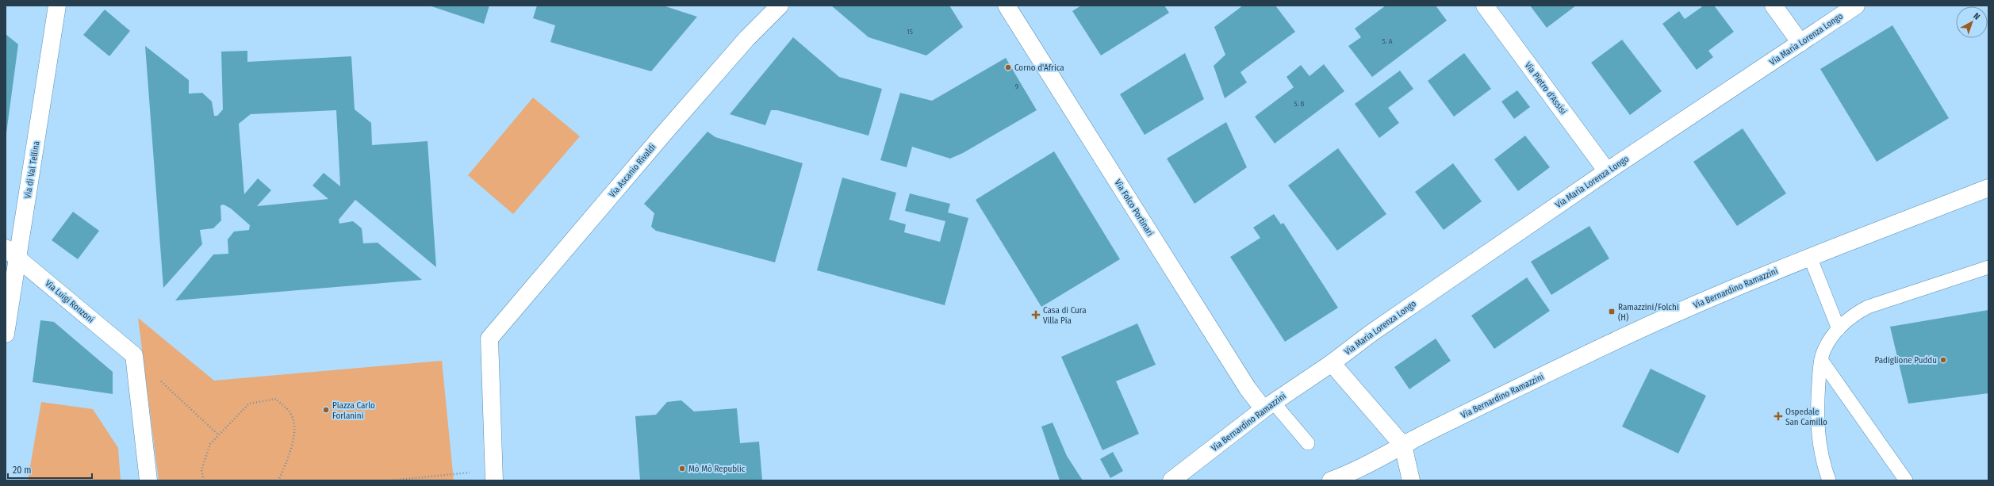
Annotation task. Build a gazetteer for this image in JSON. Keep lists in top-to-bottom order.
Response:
{
  "streets": {
    "street": [
      "Via Maria Lorenza Longo",
      "Via Pietro d'Assisi",
      "Via di Val Tellina",
      "Via Ascanio Rivaldi",
      "Via Folco Portinari",
      "Via Bernardino Ramazzini",
      "Via Luigi Ronzoni"
    ]
  },
  "crossings": [
    ["Via Maria Lorenza Longo", "Via Pietro d'Assisi"],
    ["Via Maria Lorenza Longo", "Via Bernardino Ramazzini"],
    ["Via di Val Tellina", "Via Luigi Ronzoni"],
    ["Via Folco Portinari", "Via Bernardino Ramazzini"]
  ],
  "places": {
    "other": [
      "Corno d'Africa",
      "Padiglione Puddu",
      "Piazza Carlo Forlanini",
      "Mò Mò Republic"
    ],
    "transit": ["Ramazzini/Folchi (H)"],
    "health": ["Casa di Cura Villa Pia", "Ospedale San Camillo"]
  },
  "house_numbers": [
    "15",
    "5. А",
    "9",
    "5. B"
  ],
  "scale_bar": "20 m",
  "north": "top right"
}
